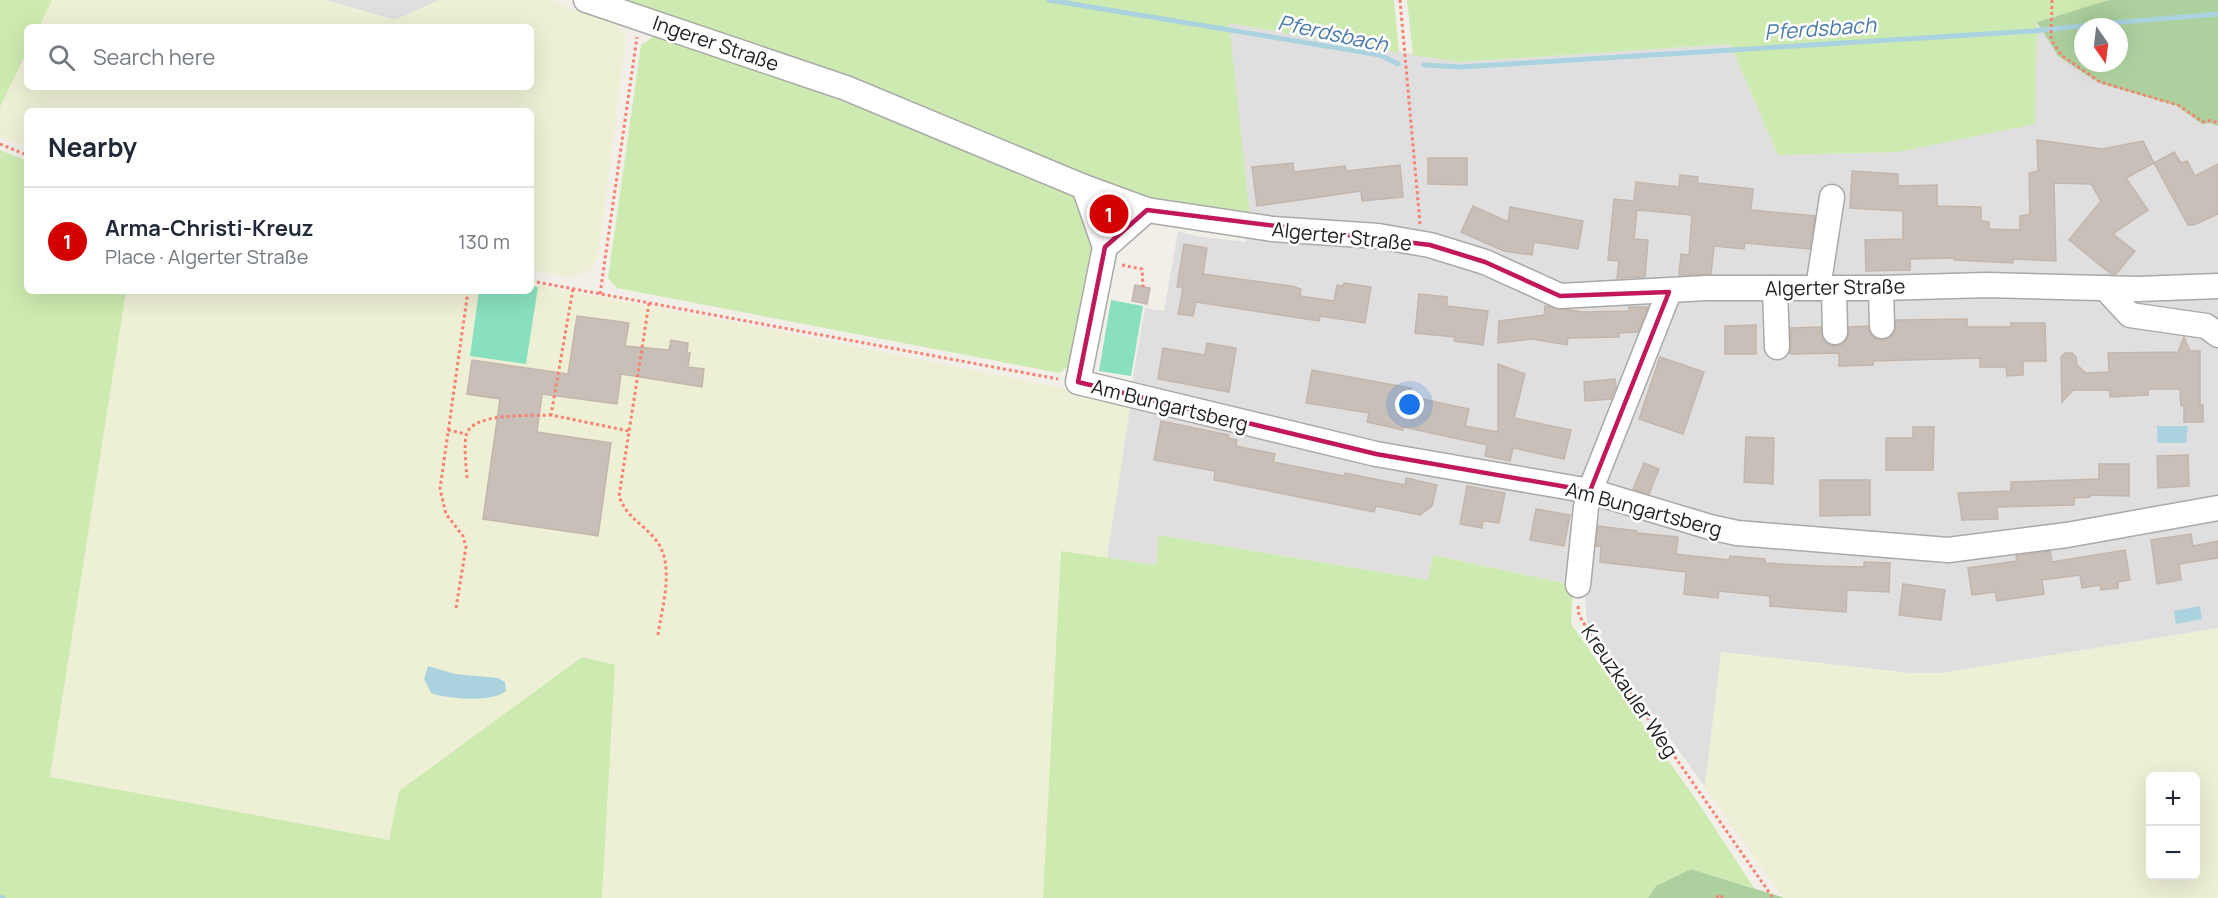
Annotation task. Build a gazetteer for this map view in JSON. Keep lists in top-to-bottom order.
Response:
{
  "streets": {
    "street": ["Ingerer Straße", "Algerter Straße", "Am Bungartsberg"],
    "path": ["Kreuzkauler Weg"]
  },
  "crossings": [
    ["Ingerer Straße", "Algerter Straße"]
  ],
  "water": ["Pferdsbach"],
  "north": "bottom",
  "page": {
    "search": "Search here",
    "heading": "Nearby",
    "list": [
      {
        "mark": "1",
        "name": "Arma-Christi-Kreuz",
        "note": "Place · Algerter Straße",
        "value": "130 m"
      }
    ],
    "pins": "1",
    "map_buttons": ["+", "−"]
  }
}
